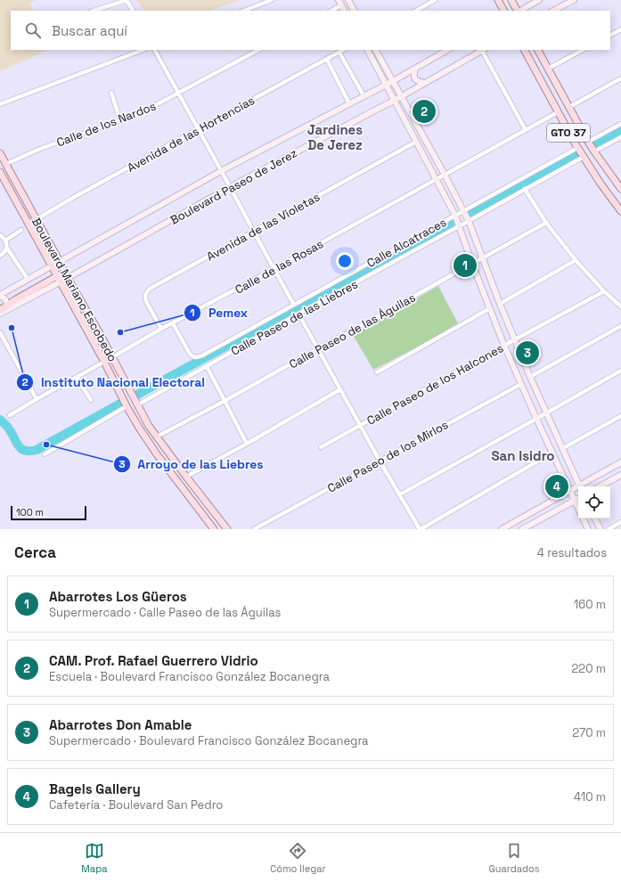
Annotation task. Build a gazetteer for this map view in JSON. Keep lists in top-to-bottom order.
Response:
{
  "streets": {
    "main road": ["GTO 37", "Boulevard Paseo de Jerez", "Boulevard Mariano Escobedo"],
    "street": [
      "Calle de los Nardos",
      "Avenida de las Hortencias",
      "Avenida de las Violetas",
      "Calle Alcatraces",
      "Calle de las Rosas",
      "Calle Paseo de las Liebres",
      "Calle Paseo de las Águilas",
      "Calle Paseo de los Halcones",
      "Calle Paseo de los Mirlos"
    ]
  },
  "crossings": [
    ["Calle de los Nardos", "Boulevard Mariano Escobedo"],
    ["GTO 37", "Calle Alcatraces"],
    ["GTO 37", "Calle de las Rosas"],
    ["GTO 37", "Calle Paseo de las Liebres"],
    ["Avenida de las Hortencias", "Boulevard Mariano Escobedo"],
    ["Boulevard Paseo de Jerez", "Boulevard Mariano Escobedo"],
    ["Avenida de las Violetas", "Calle de las Rosas"],
    ["Calle Alcatraces", "Calle de las Rosas"],
    ["Calle de las Rosas", "Boulevard Mariano Escobedo"],
    ["Boulevard Mariano Escobedo", "Calle Paseo de las Liebres"],
    ["Boulevard Mariano Escobedo", "Calle Paseo de las Águilas"]
  ],
  "districts": ["Jardines De Jerez", "San Isidro"],
  "places": ["Instituto Nacional Electoral", "Pemex", "Arroyo de las Liebres"],
  "scale_bar": "100 m",
  "page": {
    "search": "Buscar aquí",
    "pins": [
      "2",
      "1",
      "3",
      "4"
    ],
    "scale": "100 m",
    "heading": ["Cerca", "4 resultados"],
    "list": [
      {
        "mark": "1",
        "name": "Abarrotes Los Güeros",
        "note": "Supermercado · Calle Paseo de las Águilas",
        "value": "160 m"
      },
      {
        "mark": "2",
        "name": "CAM. Prof. Rafael Guerrero Vidrio",
        "note": "Escuela · Boulevard Francisco González Bocanegra",
        "value": "220 m"
      },
      {
        "mark": "3",
        "name": "Abarrotes Don Amable",
        "note": "Supermercado · Boulevard Francisco González Bocanegra",
        "value": "270 m"
      },
      {
        "mark": "4",
        "name": "Bagels Gallery",
        "note": "Cafetería · Boulevard San Pedro",
        "value": "410 m"
      }
    ],
    "nav": ["Mapa", "Cómo llegar", "Guardados"]
  }
}
